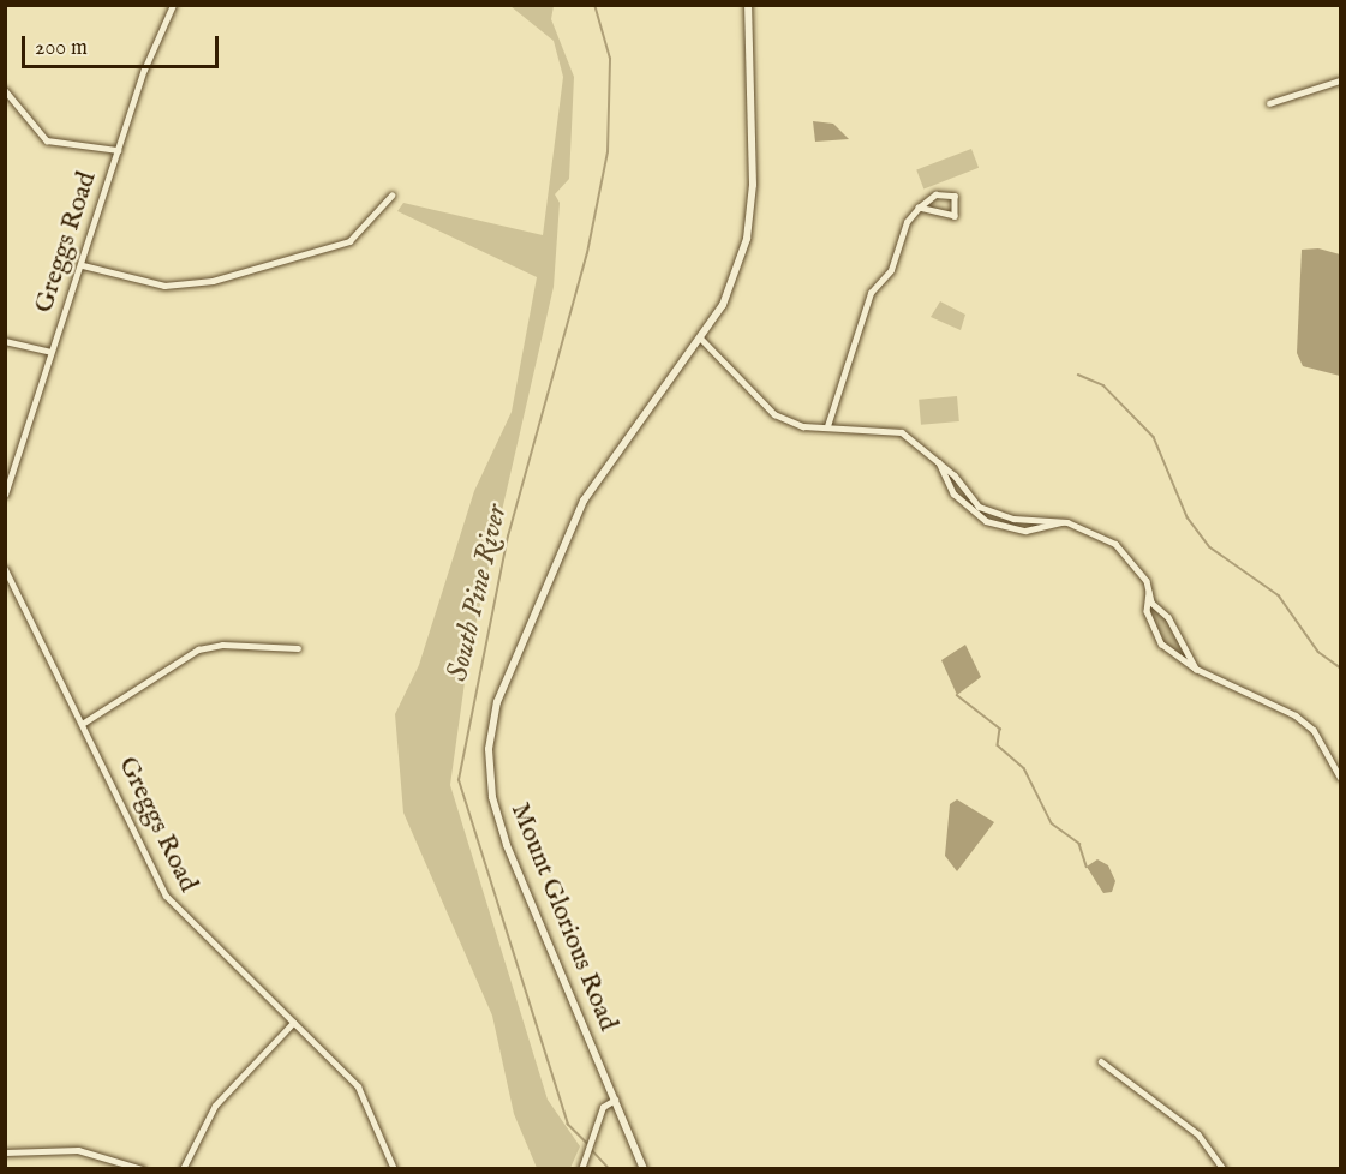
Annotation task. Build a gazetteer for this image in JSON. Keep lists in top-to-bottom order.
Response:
{
  "streets": {
    "main road": ["Mount Glorious Road"],
    "street": ["Greggs Road"]
  },
  "water": ["South Pine River"],
  "scale_bar": "200 m"
}
